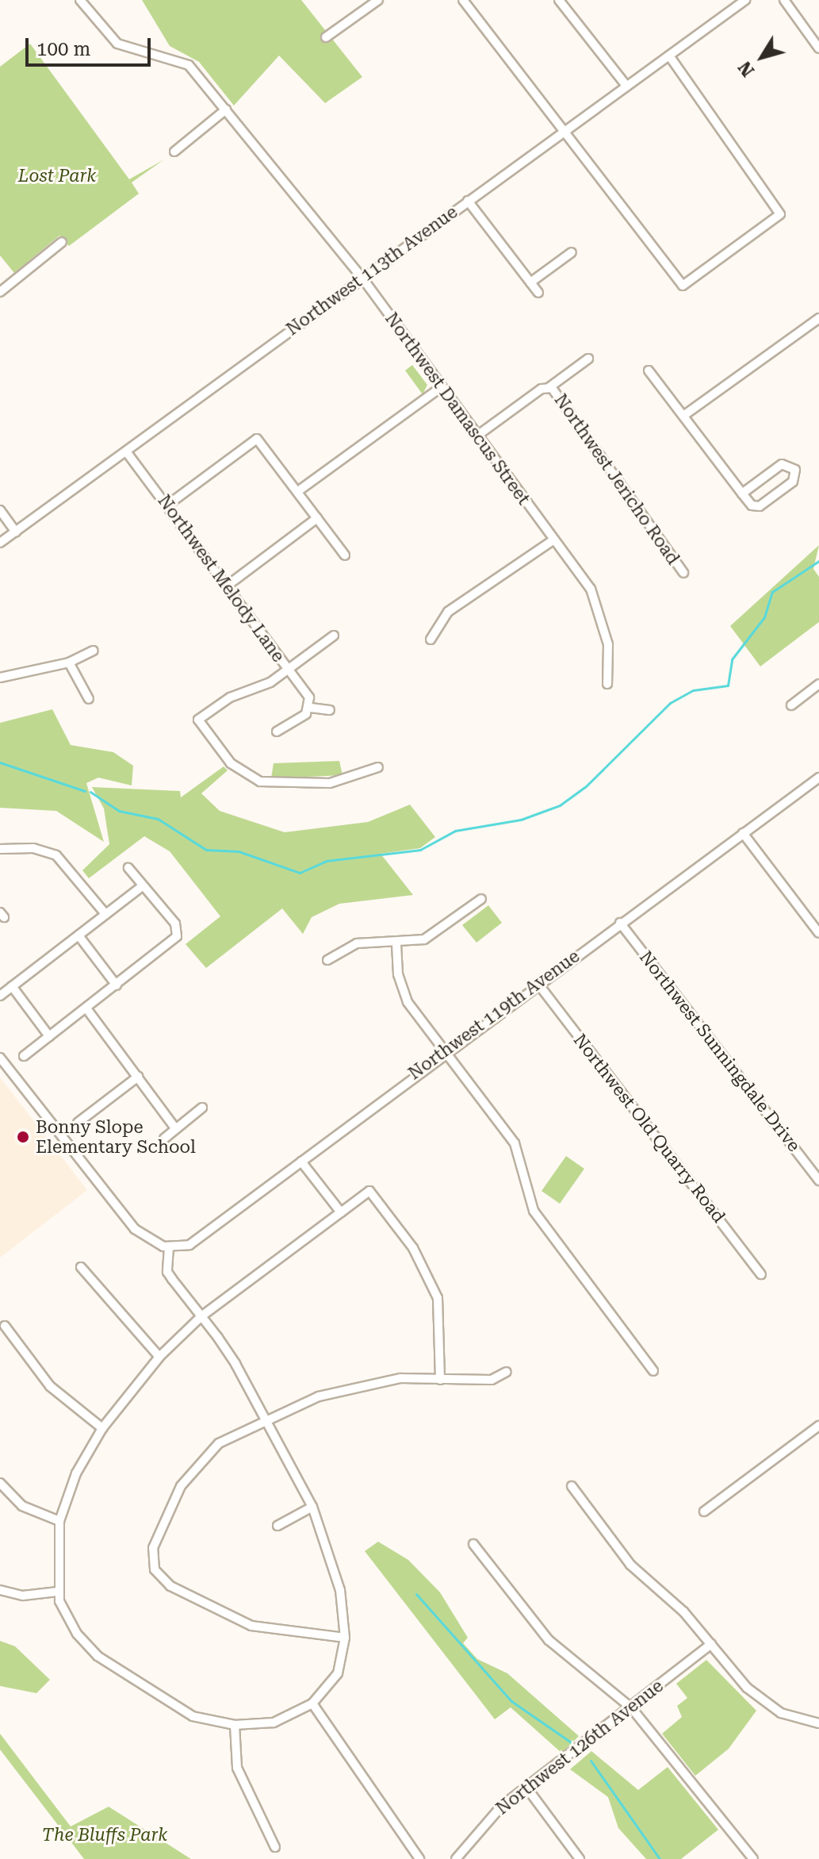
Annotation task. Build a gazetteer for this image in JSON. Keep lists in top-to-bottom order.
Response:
{
  "streets": {
    "street": [
      "Northwest 113th Avenue",
      "Northwest Damascus Street",
      "Northwest Jericho Road",
      "Northwest Melody Lane",
      "Northwest 119th Avenue",
      "Northwest Sunningdale Drive",
      "Northwest Old Quarry Road",
      "Northwest 126th Avenue"
    ]
  },
  "crossings": [
    ["Northwest 113th Avenue", "Northwest Damascus Street"],
    ["Northwest 113th Avenue", "Northwest Melody Lane"],
    ["Northwest Damascus Street", "Northwest Jericho Road"],
    ["Northwest 119th Avenue", "Northwest Sunningdale Drive"],
    ["Northwest 119th Avenue", "Northwest Old Quarry Road"]
  ],
  "parks": ["Lost Park", "The Bluffs Park"],
  "places": ["Bonny Slope Elementary School"],
  "scale_bar": "100 m",
  "north": "bottom left"
}
